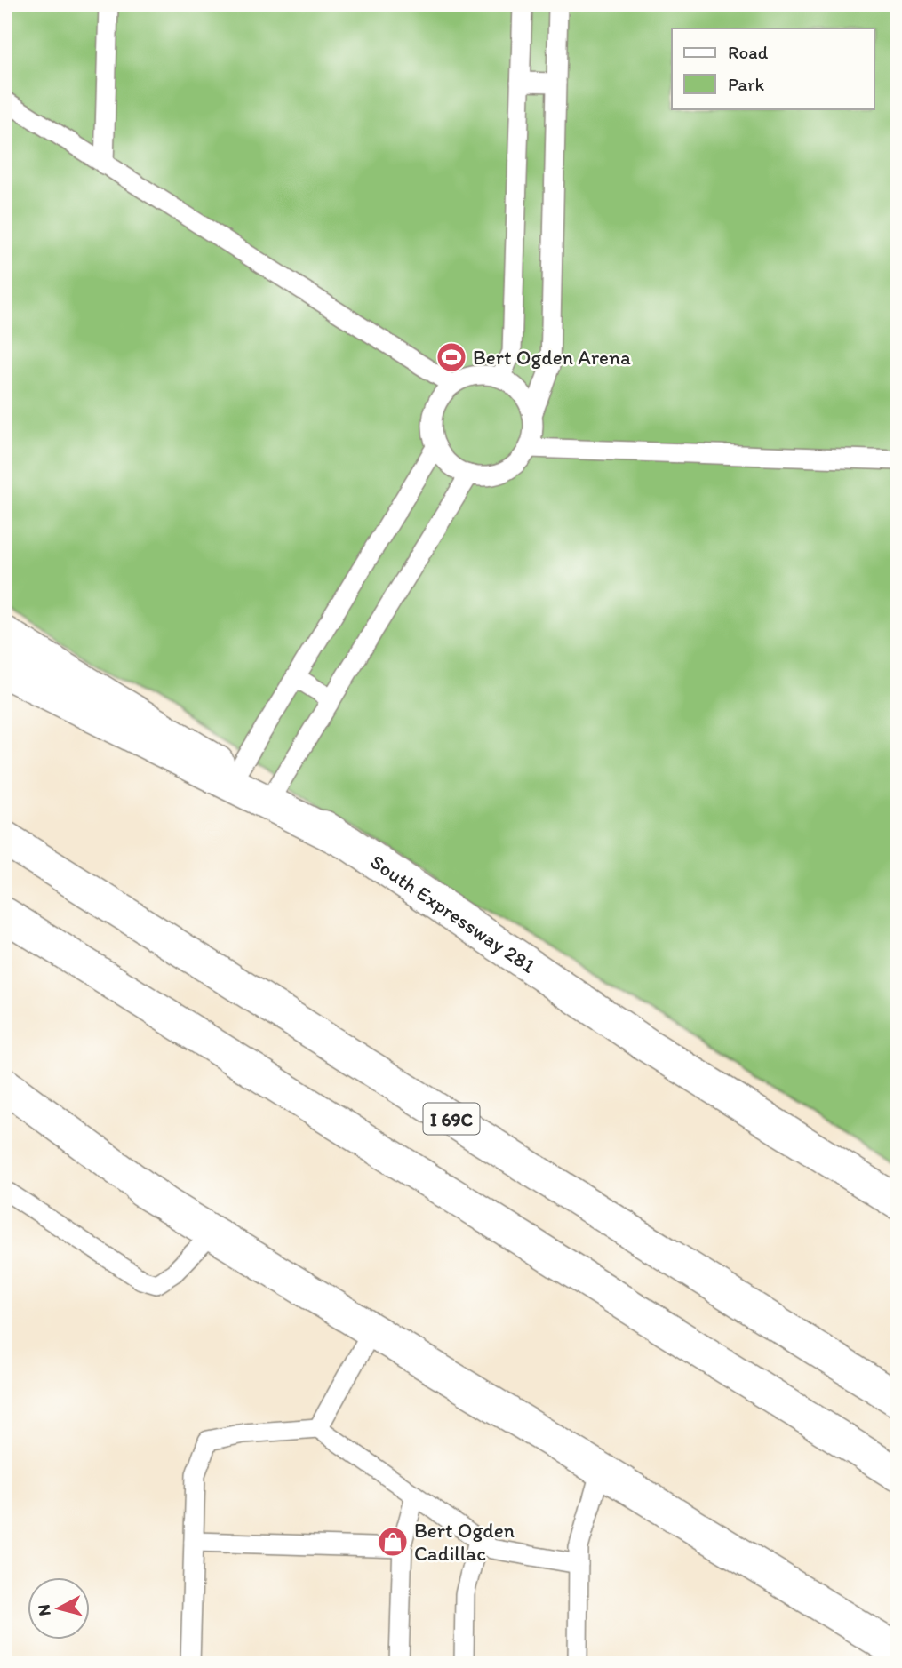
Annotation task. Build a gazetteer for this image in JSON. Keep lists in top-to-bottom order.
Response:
{
  "streets": {
    "main road": ["South Expressway 281", "I 69C"]
  },
  "places": {
    "sports": ["Bert Ogden Arena"],
    "shop": ["Bert Ogden Cadillac"]
  },
  "legend": ["Road", "Park"],
  "north": "left"
}
